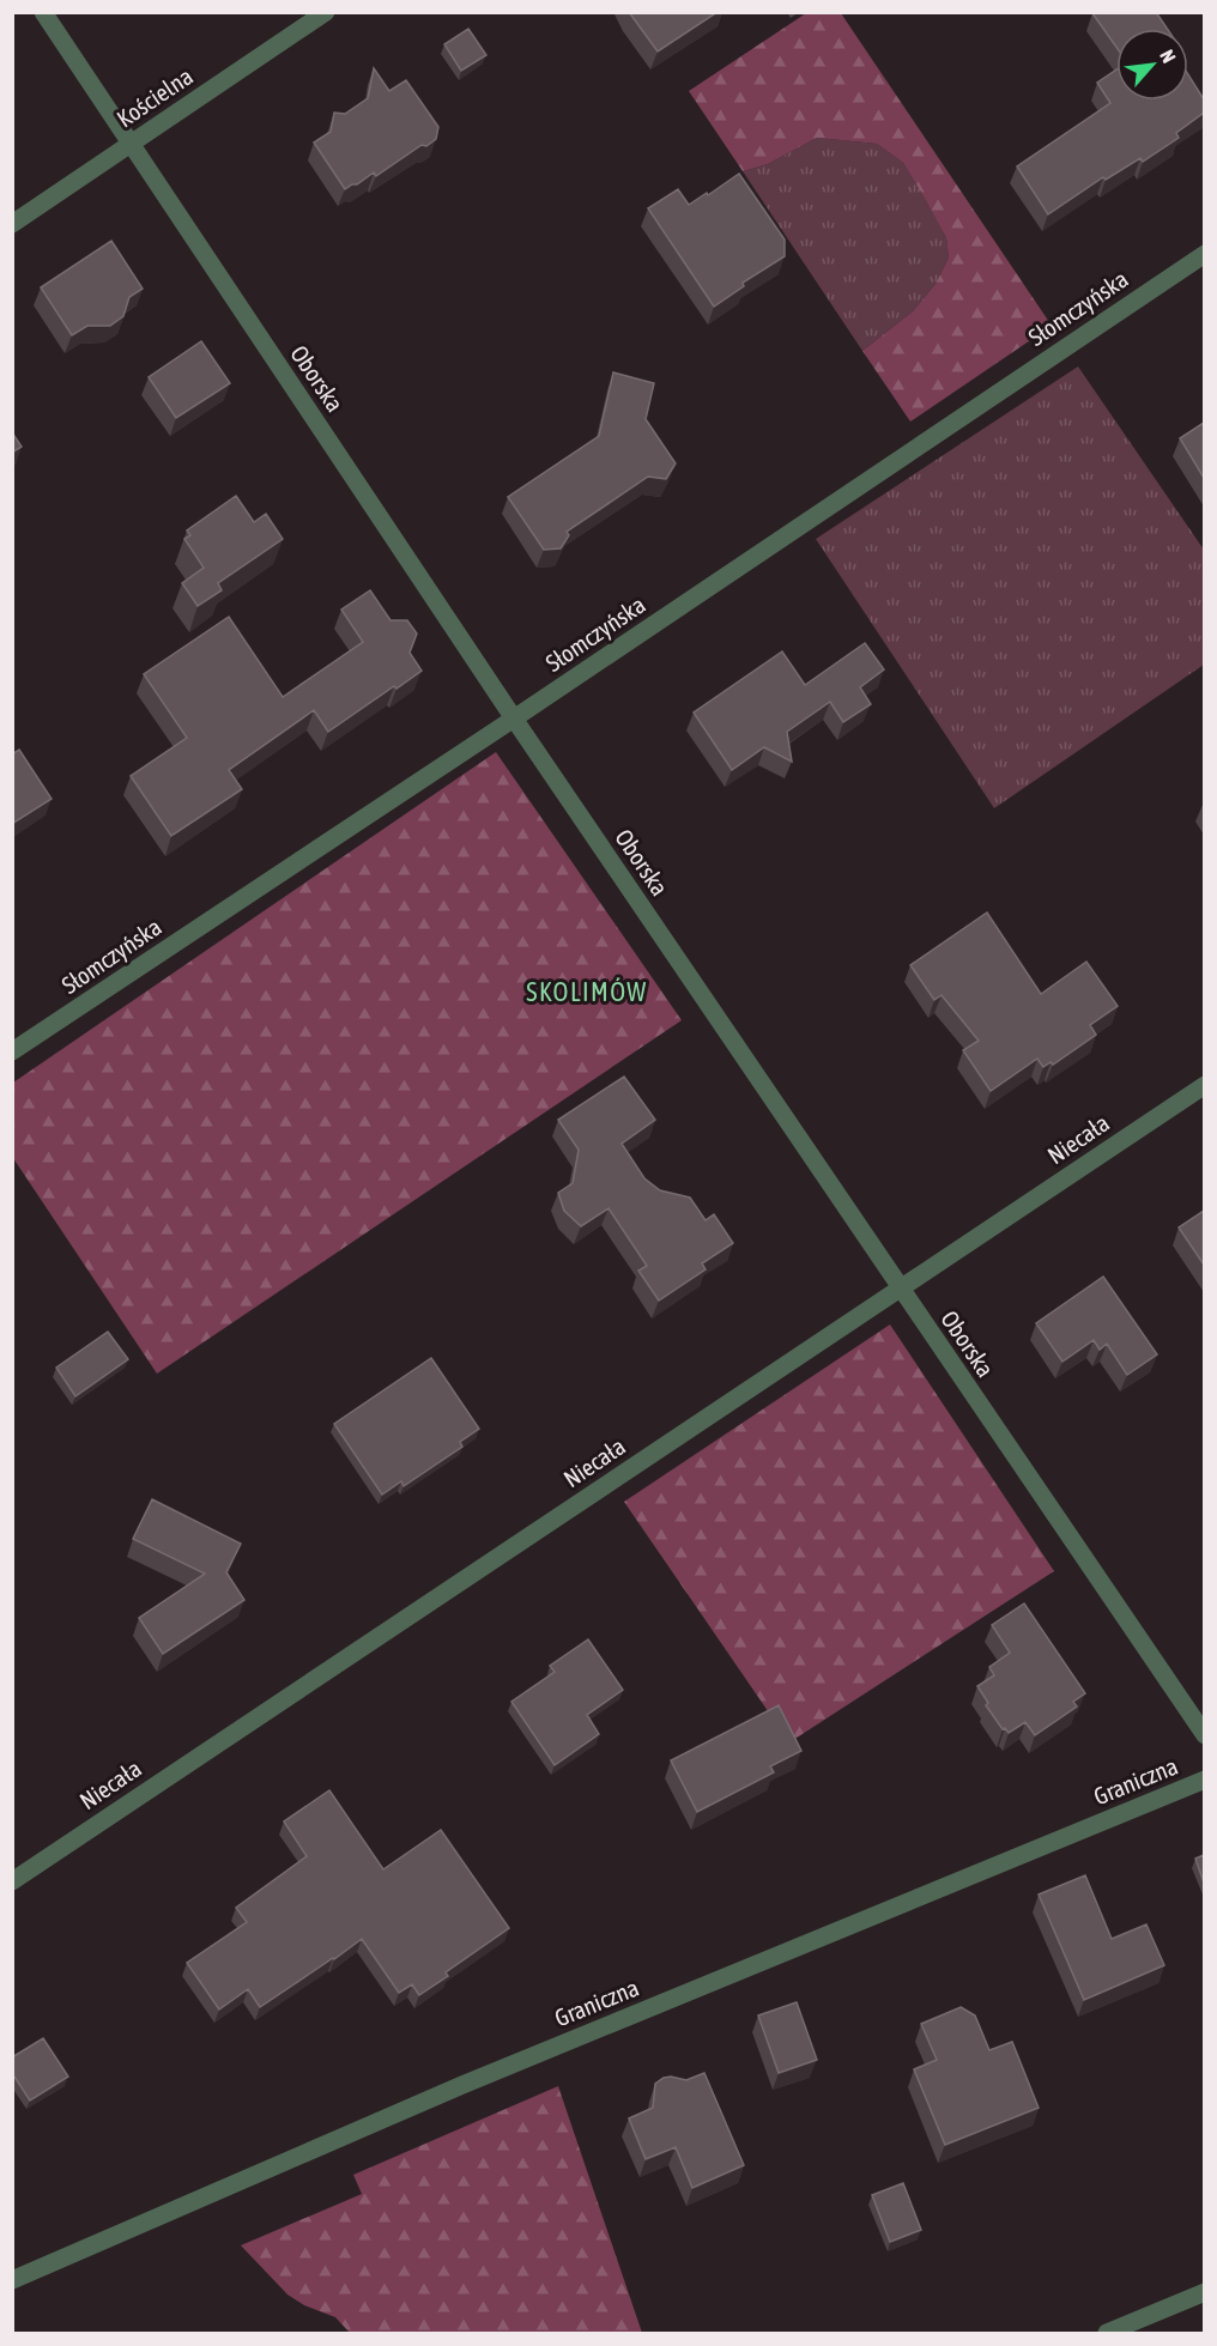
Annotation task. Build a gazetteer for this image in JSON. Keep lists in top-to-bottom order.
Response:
{
  "streets": {
    "street": [
      "Kościelna",
      "Słomczyńska",
      "Oborska",
      "Niecała",
      "Graniczna"
    ]
  },
  "crossings": [
    ["Kościelna", "Oborska"],
    ["Słomczyńska", "Oborska"],
    ["Oborska", "Niecała"]
  ],
  "districts": ["SKOLIMÓW"],
  "north": "top right"
}
